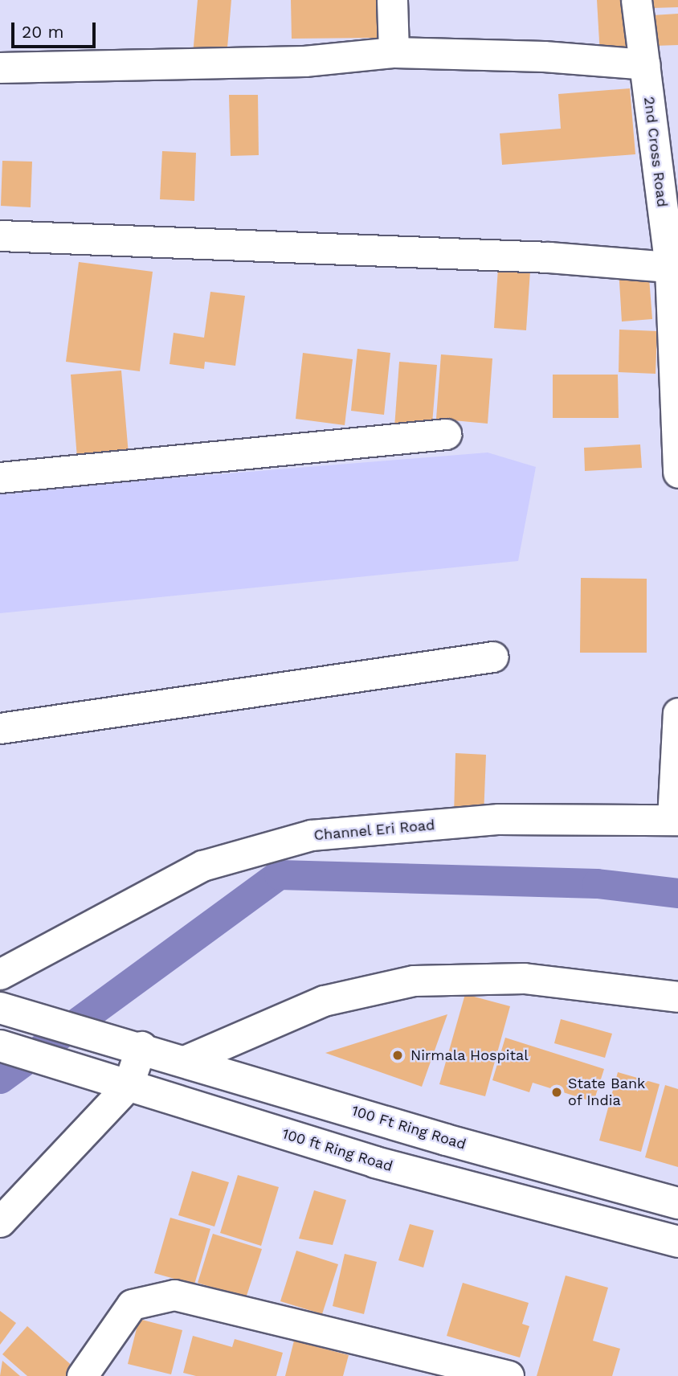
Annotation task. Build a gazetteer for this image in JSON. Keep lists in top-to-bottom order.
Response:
{
  "streets": {
    "main road": ["100 Ft Ring Road", "100 ft Ring Road"],
    "street": ["2nd Cross Road", "Channel Eri Road"]
  },
  "places": ["Nirmala Hospital", "State Bank of India"],
  "scale_bar": "20 m"
}
